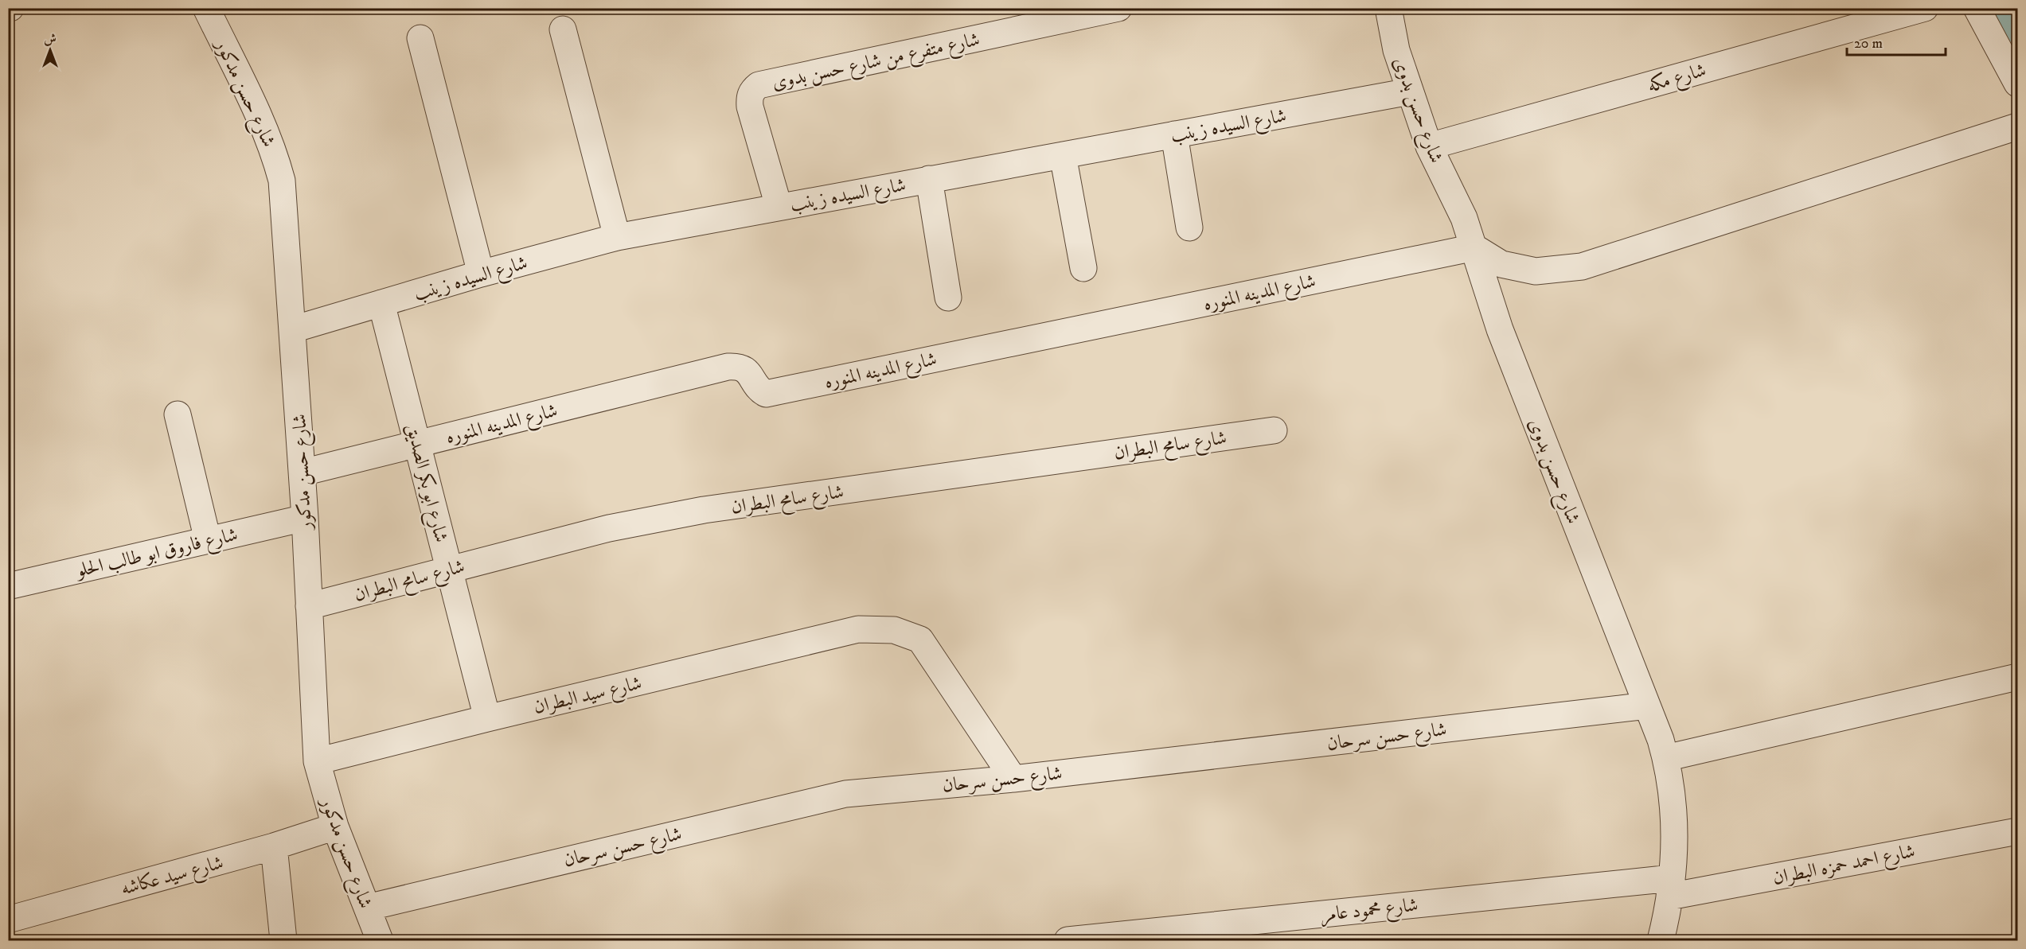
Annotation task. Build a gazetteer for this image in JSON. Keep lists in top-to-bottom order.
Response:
{
  "streets": {
    "street": [
      "شارع متفرع من شارع حسن بدوى",
      "شارع مكه",
      "شارع حسن مدكور",
      "شارع حسن بدوى",
      "شارع السيده زينب",
      "شارع المدينه المنوره",
      "شارع سامح البطران",
      "شارع ابو بكر الصديق",
      "شارع فاروق ابو طالب الحلو",
      "شارع سيد البطران",
      "شارع حسن سرحان",
      "شارع احمد حمزه البطران",
      "شارع سيد عكاشه",
      "شارع محمود عامر"
    ]
  },
  "crossings": [
    ["شارع متفرع من شارع حسن بدوى", "شارع السيده زينب"],
    ["شارع مكه", "شارع حسن بدوى"],
    ["شارع حسن مدكور", "شارع السيده زينب"],
    ["شارع حسن مدكور", "شارع المدينه المنوره"],
    ["شارع حسن مدكور", "شارع سامح البطران"],
    ["شارع حسن مدكور", "شارع فاروق ابو طالب الحلو"],
    ["شارع حسن مدكور", "شارع سيد البطران"],
    ["شارع حسن مدكور", "شارع حسن سرحان"],
    ["شارع حسن مدكور", "شارع سيد عكاشه"],
    ["شارع حسن بدوى", "شارع السيده زينب"],
    ["شارع حسن بدوى", "شارع المدينه المنوره"],
    ["شارع حسن بدوى", "شارع حسن سرحان"],
    ["شارع حسن بدوى", "شارع احمد حمزه البطران"],
    ["شارع حسن بدوى", "شارع محمود عامر"],
    ["شارع السيده زينب", "شارع ابو بكر الصديق"],
    ["شارع المدينه المنوره", "شارع ابو بكر الصديق"],
    ["شارع سامح البطران", "شارع ابو بكر الصديق"],
    ["شارع ابو بكر الصديق", "شارع سيد البطران"],
    ["شارع سيد البطران", "شارع حسن سرحان"],
    ["شارع احمد حمزه البطران", "شارع محمود عامر"]
  ],
  "scale_bar": "20 m",
  "north": "top"
}
